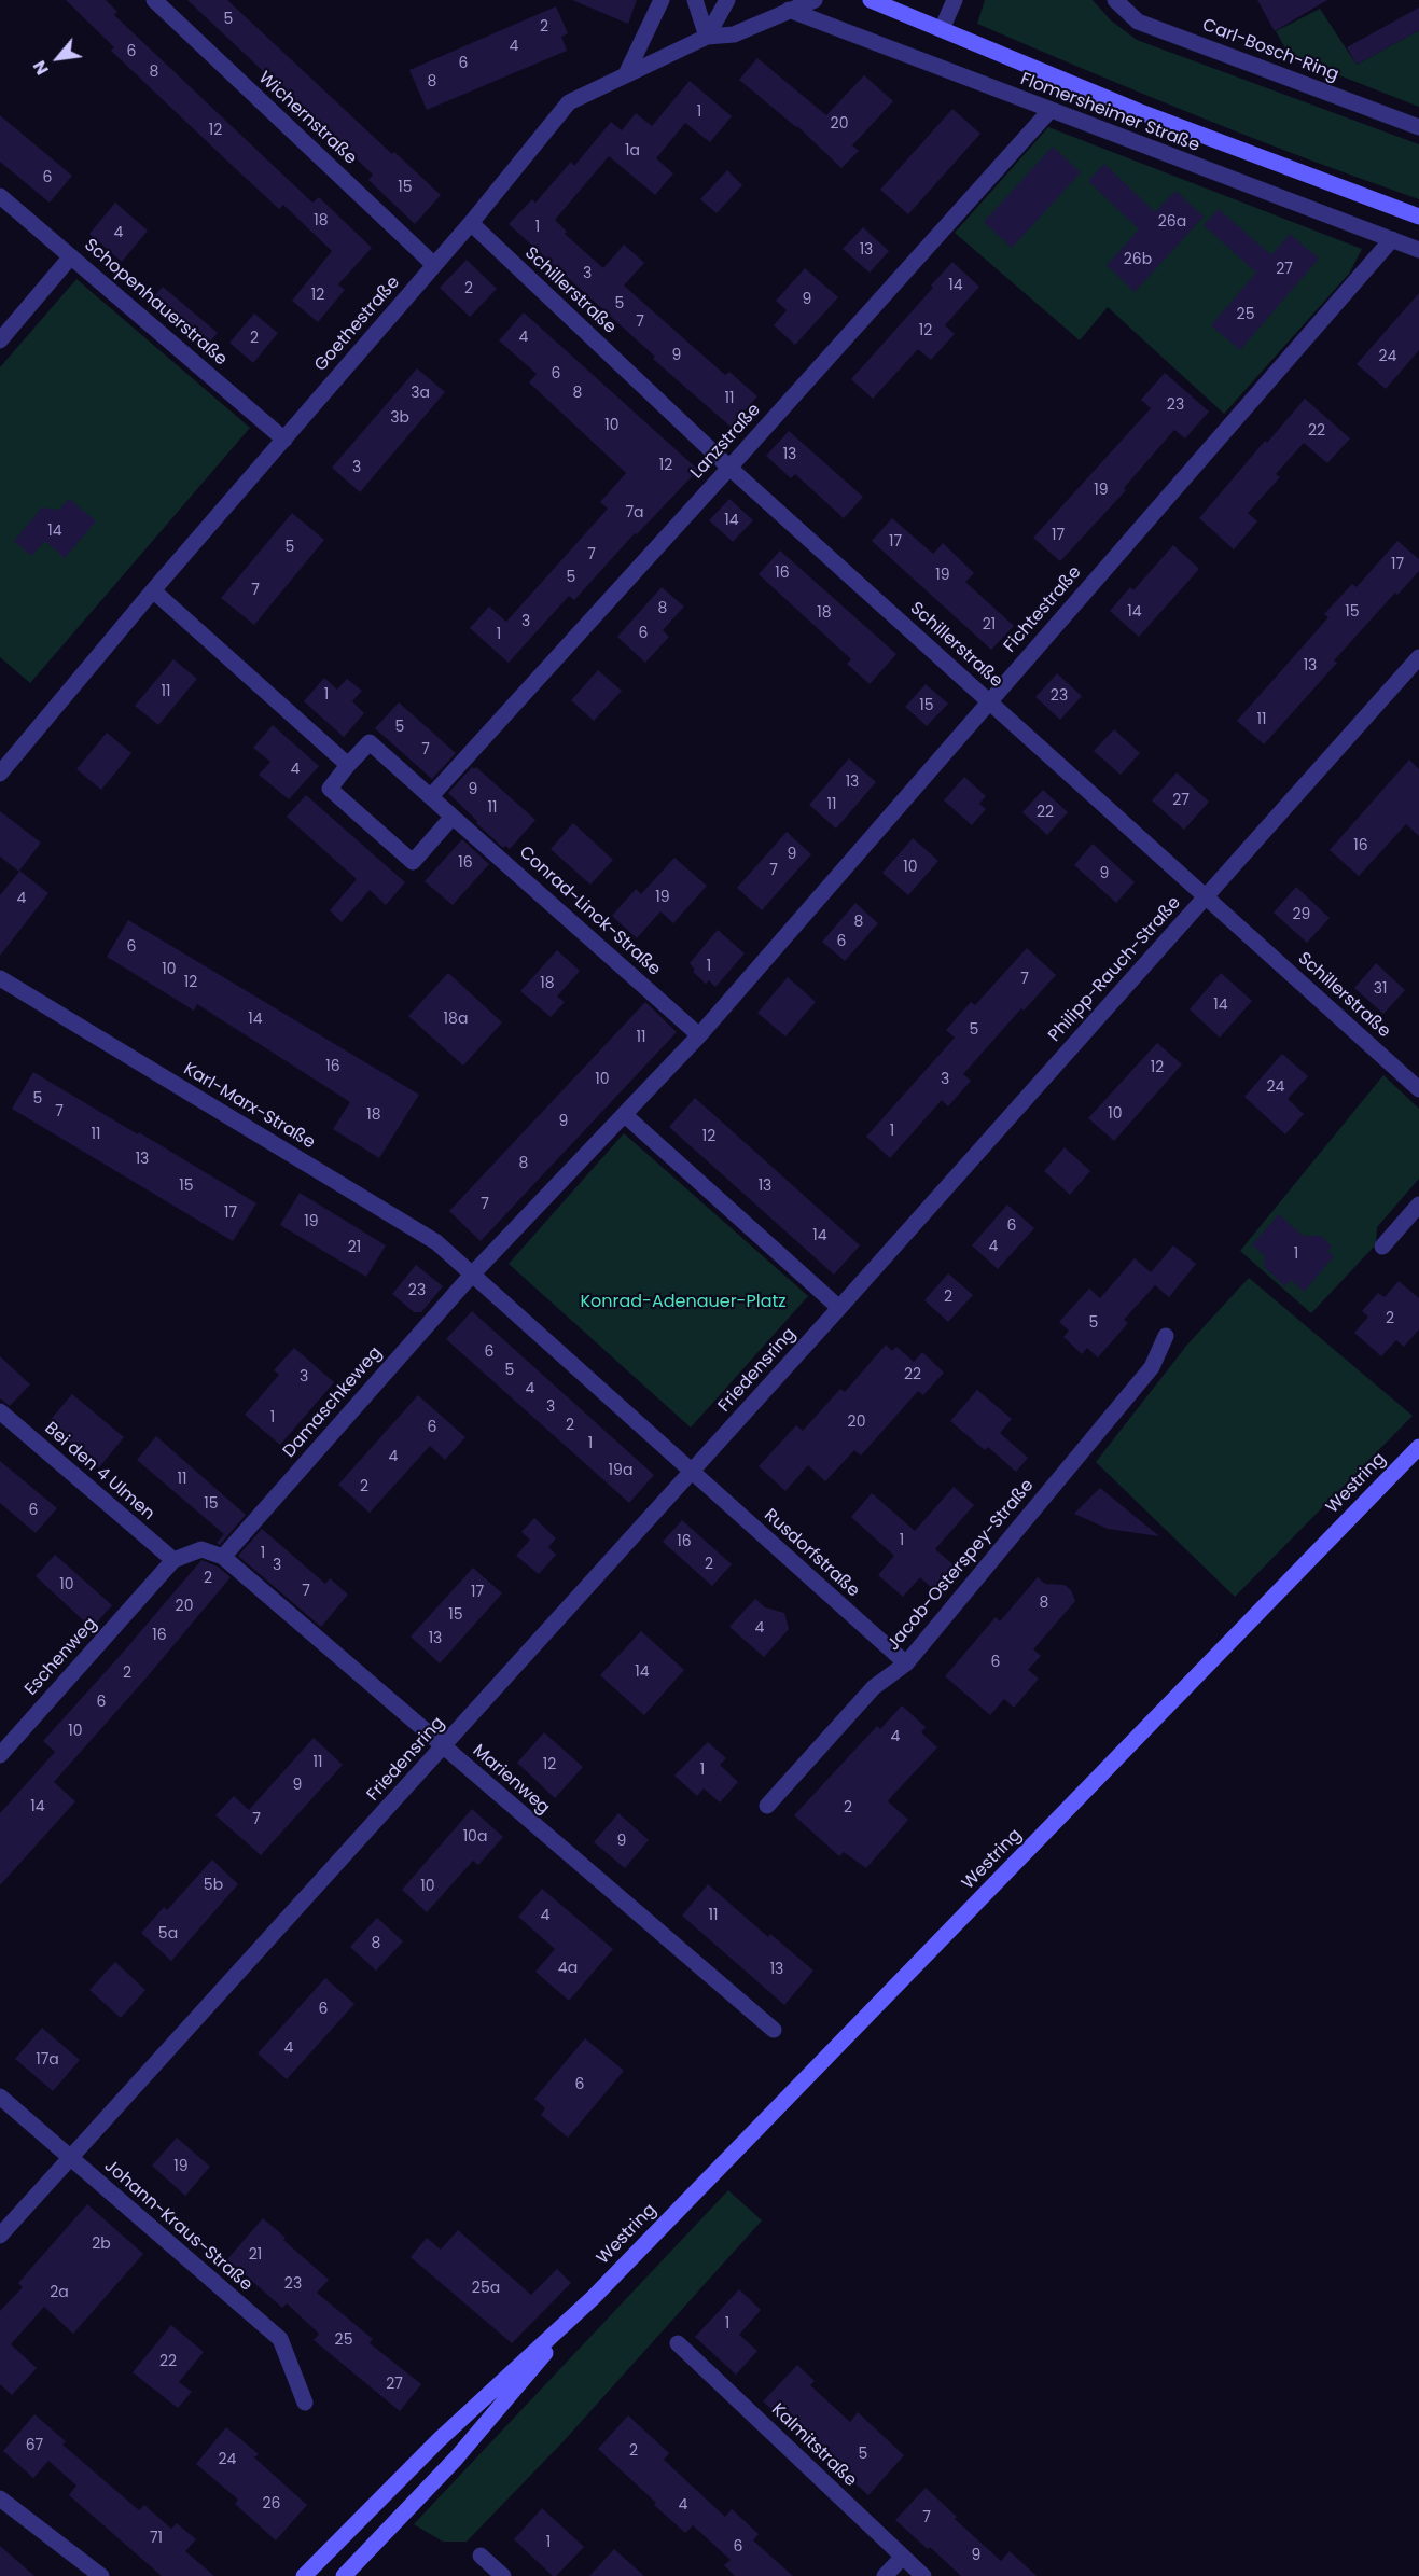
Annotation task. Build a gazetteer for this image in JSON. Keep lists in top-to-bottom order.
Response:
{
  "streets": {
    "main road": ["Flomersheimer Straße", "Westring"],
    "street": [
      "Carl-Bosch-Ring",
      "Wichernstraße",
      "Schillerstraße",
      "Schopenhauerstraße",
      "Goethestraße",
      "Lanzstraße",
      "Fichtestraße",
      "Conrad-Linck-Straße",
      "Philipp-Rauch-Straße",
      "Karl-Marx-Straße",
      "Friedensring",
      "Damaschkeweg",
      "Bei den 4 Ulmen",
      "Rusdorfstraße",
      "Jacob-Osterspey-Straße",
      "Eschenweg",
      "Marienweg",
      "Johann-Kraus-Straße",
      "Kalmitstraße"
    ]
  },
  "crossings": [
    ["Flomersheimer Straße", "Goethestraße"],
    ["Flomersheimer Straße", "Lanzstraße"],
    ["Flomersheimer Straße", "Fichtestraße"],
    ["Wichernstraße", "Goethestraße"],
    ["Schillerstraße", "Goethestraße"],
    ["Schillerstraße", "Lanzstraße"],
    ["Schillerstraße", "Fichtestraße"],
    ["Schillerstraße", "Philipp-Rauch-Straße"],
    ["Schopenhauerstraße", "Goethestraße"],
    ["Lanzstraße", "Conrad-Linck-Straße"],
    ["Fichtestraße", "Conrad-Linck-Straße"],
    ["Philipp-Rauch-Straße", "Friedensring"],
    ["Karl-Marx-Straße", "Damaschkeweg"],
    ["Friedensring", "Rusdorfstraße"],
    ["Friedensring", "Marienweg"],
    ["Friedensring", "Johann-Kraus-Straße"],
    ["Damaschkeweg", "Marienweg"],
    ["Bei den 4 Ulmen", "Eschenweg"],
    ["Rusdorfstraße", "Jacob-Osterspey-Straße"]
  ],
  "parks": ["Konrad-Adenauer-Platz"],
  "house_numbers": [
    "5",
    "2",
    "4",
    "6",
    "6",
    "8",
    "8",
    "1",
    "20",
    "12",
    "1a",
    "6",
    "15",
    "18",
    "26a",
    "1",
    "4",
    "13",
    "26b",
    "27",
    "3",
    "14",
    "2",
    "12",
    "9",
    "5",
    "25",
    "7",
    "12",
    "4",
    "2",
    "9",
    "24",
    "6",
    "3a",
    "8",
    "11",
    "23",
    "3b",
    "10",
    "22",
    "13",
    "12",
    "3",
    "19",
    "7a",
    "14",
    "14",
    "17",
    "17",
    "5",
    "7",
    "17",
    "16",
    "19",
    "5",
    "7",
    "8",
    "14",
    "15",
    "18",
    "3",
    "21",
    "6",
    "1",
    "13",
    "11",
    "1",
    "23",
    "15",
    "11",
    "5",
    "7",
    "4",
    "13",
    "9",
    "27",
    "11",
    "11",
    "22",
    "16",
    "9",
    "16",
    "10",
    "7",
    "9",
    "19",
    "4",
    "29",
    "8",
    "6",
    "6",
    "1",
    "10",
    "7",
    "12",
    "18",
    "31",
    "14",
    "14",
    "18a",
    "5",
    "11",
    "16",
    "12",
    "10",
    "3",
    "24",
    "5",
    "7",
    "10",
    "18",
    "9",
    "1",
    "11",
    "12",
    "13",
    "8",
    "15",
    "13",
    "7",
    "17",
    "19",
    "6",
    "14",
    "4",
    "21",
    "1",
    "23",
    "2",
    "2",
    "5",
    "6",
    "5",
    "22",
    "3",
    "4",
    "3",
    "1",
    "20",
    "2",
    "6",
    "1",
    "4",
    "19a",
    "11",
    "2",
    "15",
    "6",
    "1",
    "16",
    "1",
    "2",
    "3",
    "2",
    "10",
    "7",
    "17",
    "8",
    "20",
    "15",
    "4",
    "16",
    "13",
    "6",
    "14",
    "2",
    "6",
    "10",
    "4",
    "11",
    "12",
    "1",
    "9",
    "14",
    "2",
    "7",
    "10a",
    "9",
    "5b",
    "10",
    "4",
    "11",
    "5a",
    "8",
    "4a",
    "13",
    "6",
    "4",
    "17a",
    "6",
    "19",
    "2b",
    "21",
    "23",
    "25a",
    "2a",
    "1",
    "25",
    "22",
    "27",
    "67",
    "2",
    "5",
    "24",
    "26",
    "4",
    "7",
    "71",
    "1",
    "6",
    "9"
  ],
  "north": "bottom left"
}
